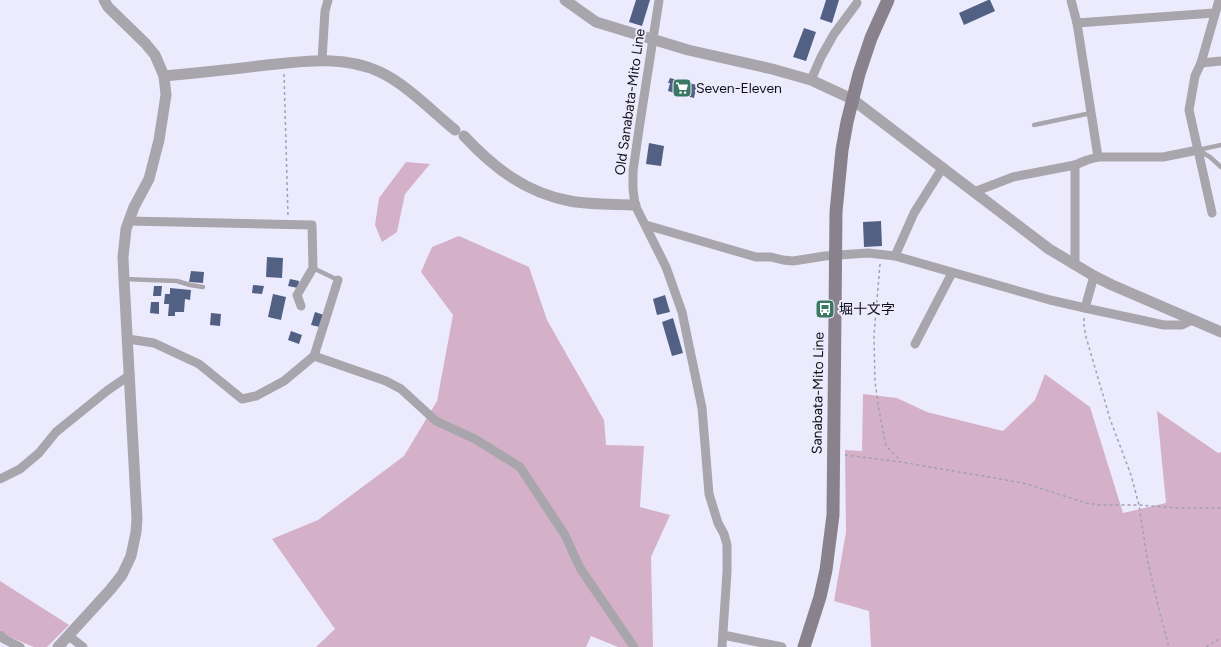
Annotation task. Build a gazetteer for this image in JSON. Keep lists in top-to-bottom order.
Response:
{
  "streets": {
    "main road": ["Sanabata-Mito Line"],
    "street": ["Old Sanabata-Mito Line"]
  },
  "places": {
    "supermarket": ["Seven-Eleven"],
    "bus stop": ["堀十文字"]
  }
}
